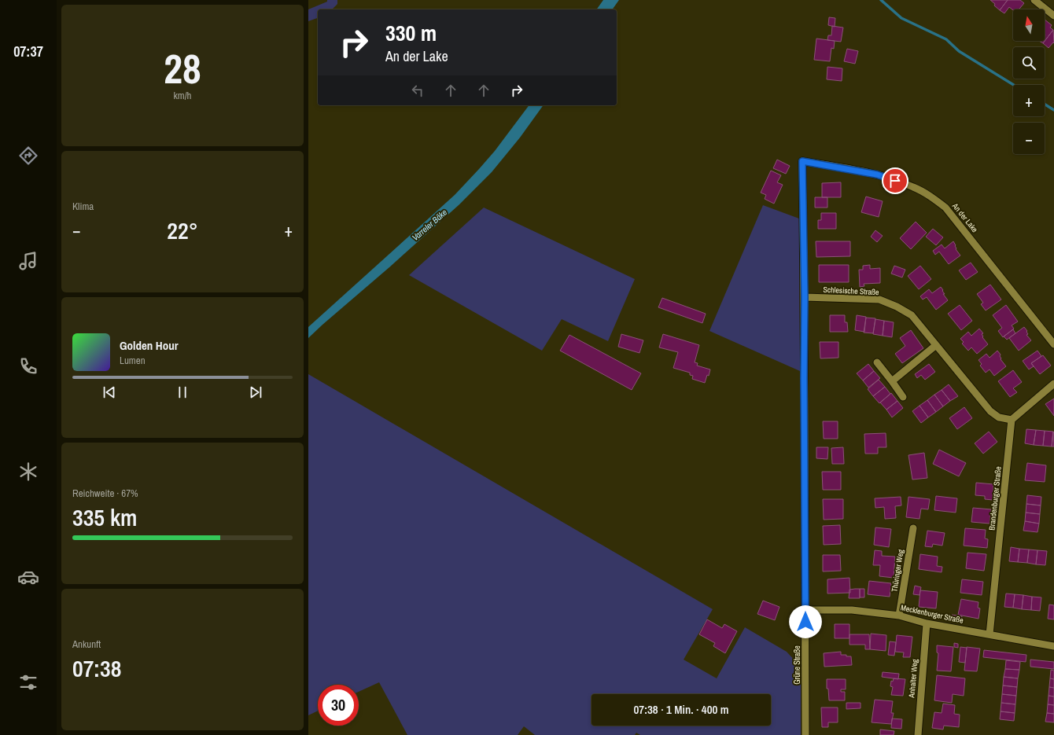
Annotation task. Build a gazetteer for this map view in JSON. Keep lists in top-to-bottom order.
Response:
{
  "streets": {
    "street": [
      "An der Lake",
      "Schlesische Straße",
      "Brandenburger Straße",
      "Thüringer Weg",
      "Mecklenburger Straße",
      "Grüne Straße",
      "Anhalter Weg"
    ]
  },
  "crossings": [
    ["An der Lake", "Grüne Straße"],
    ["Schlesische Straße", "Brandenburger Straße"],
    ["Schlesische Straße", "Grüne Straße"],
    ["Brandenburger Straße", "Mecklenburger Straße"],
    ["Thüringer Weg", "Mecklenburger Straße"],
    ["Mecklenburger Straße", "Grüne Straße"],
    ["Mecklenburger Straße", "Anhalter Weg"]
  ],
  "water": ["Varreler Bäke"],
  "north": "top",
  "page": {
    "tabs": "07:37",
    "tile": [
      ["28", "km/h"],
      "Klima",
      ["Reichweite · 67%", "335 km"],
      ["Ankunft", "07:38"]
    ],
    "map_buttons": ["+", "−"],
    "turn": ["330 m", "An der Lake"],
    "heat": ["−", "22°", "+"],
    "song": ["Golden Hour", "Lumen"],
    "limit": "30",
    "trip": "07:38 · 1 Min. · 400 m"
  }
}
